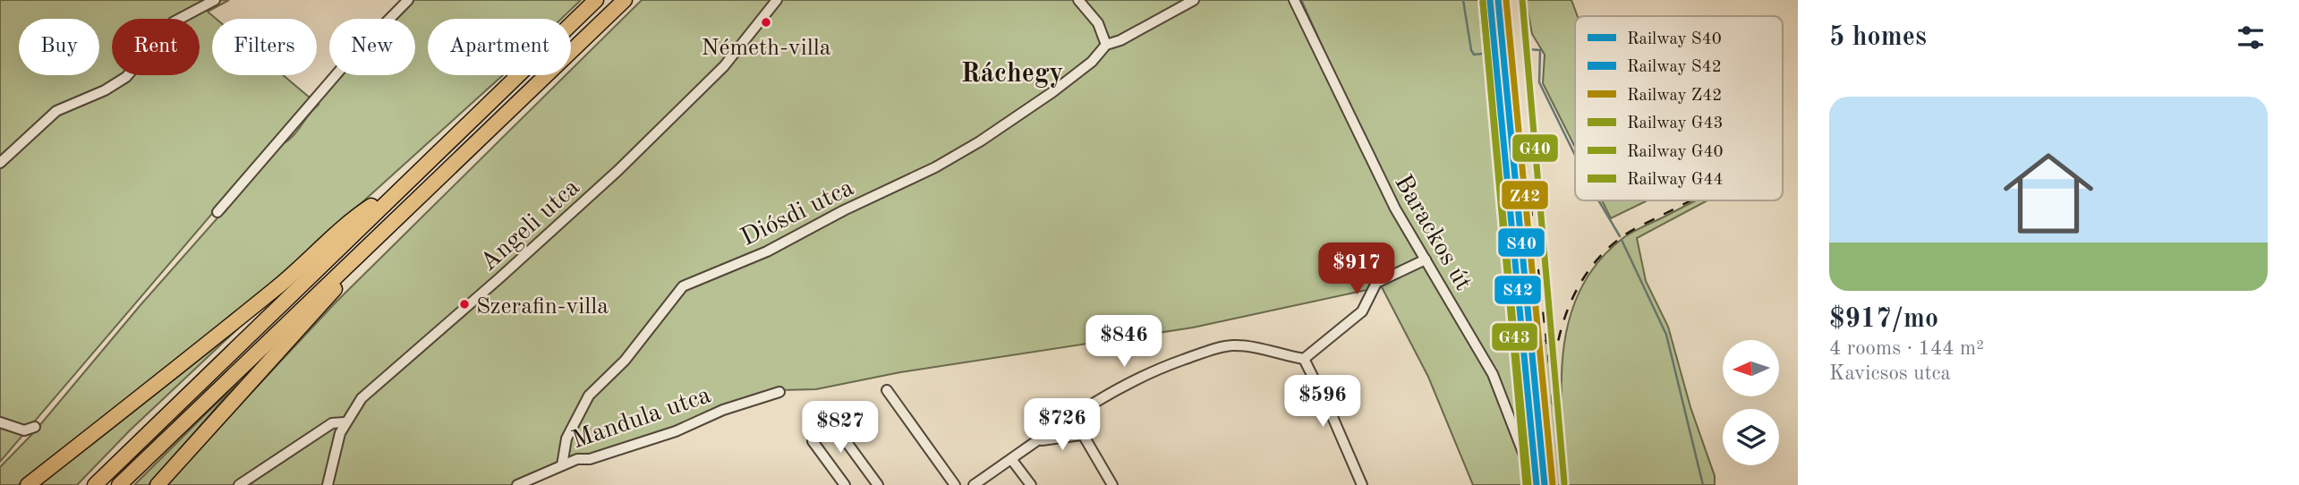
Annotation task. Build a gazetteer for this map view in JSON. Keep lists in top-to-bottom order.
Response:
{
  "streets": {
    "street": [
      "Diósdi utca",
      "Angeli utca",
      "Barackos út",
      "Mandula utca"
    ]
  },
  "crossings": [
    ["Diósdi utca", "Mandula utca"]
  ],
  "districts": ["Ráchegy"],
  "places": ["Németh-villa", "Szerafin-villa"],
  "lines": [
    "rail line S40",
    "rail line Z42",
    "rail line G40",
    "rail line S42",
    "rail line G43",
    "rail line G44"
  ],
  "legend": [
    "Railway S40",
    "Railway S42",
    "Railway Z42",
    "Railway G43",
    "Railway G40",
    "Railway G44"
  ],
  "north": "left",
  "page": {
    "heading": "5 homes",
    "chip": [
      "Buy",
      "Rent",
      "Filters",
      "New",
      "Apartment"
    ],
    "list": [
      {
        "name": "$917/mo",
        "note": "4 rooms · 144 m² · Kavicsos utca"
      }
    ],
    "price": [
      "$917",
      "$846",
      "$596",
      "$726",
      "$827"
    ]
  }
}
